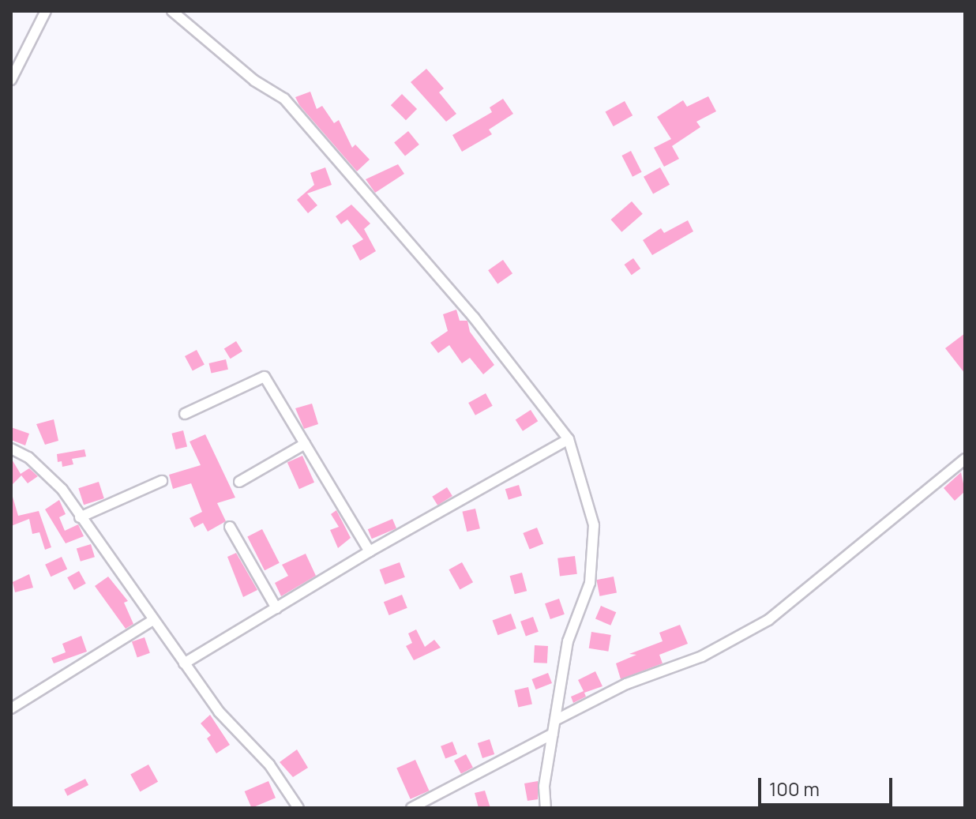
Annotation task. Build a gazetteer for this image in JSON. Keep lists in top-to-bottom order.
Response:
{
  "scale_bar": "100 m"
}
